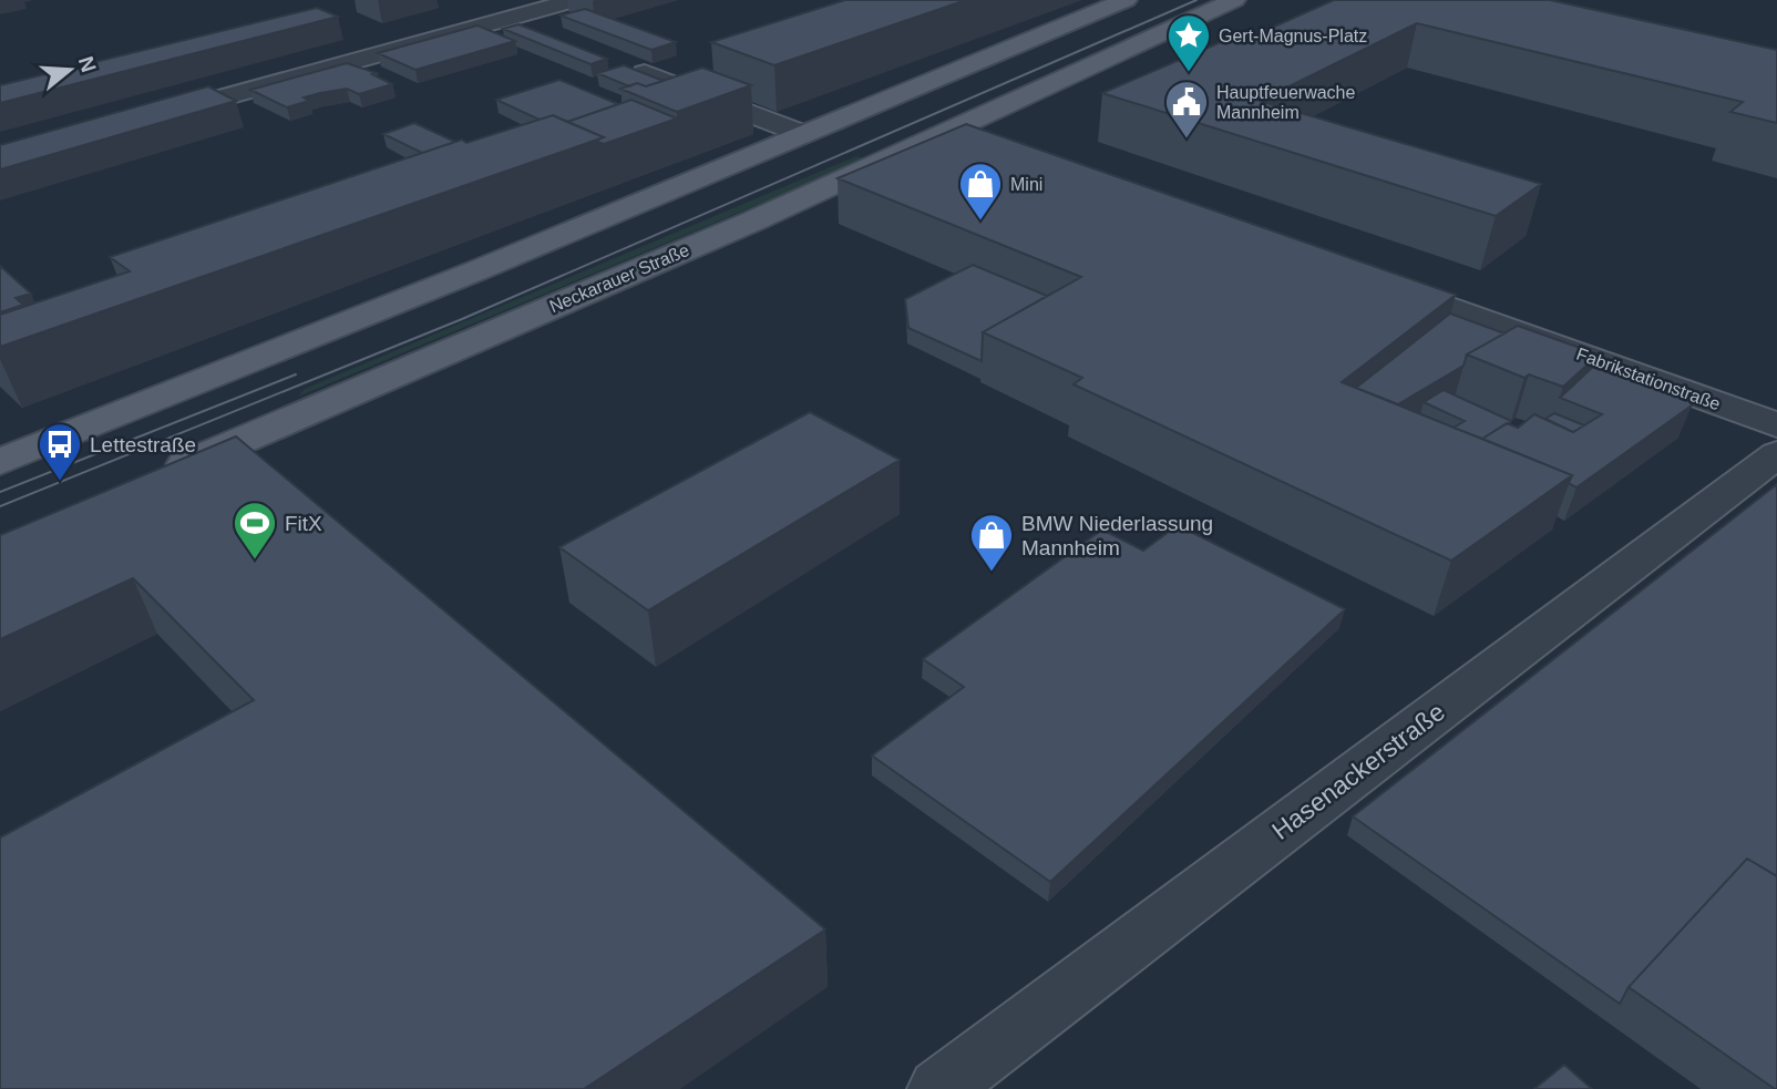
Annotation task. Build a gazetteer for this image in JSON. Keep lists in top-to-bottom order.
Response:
{
  "streets": {
    "main road": ["Neckarauer Straße"],
    "street": ["Fabrikstationstraße", "Hasenackerstraße"]
  },
  "places": {
    "place": ["Gert-Magnus-Platz"],
    "public building": ["Hauptfeuerwache Mannheim"],
    "shop": ["Mini", "BMW Niederlassung Mannheim"],
    "bus stop": ["Lettestraße"],
    "sports": ["FitX"]
  },
  "north": "right"
}
